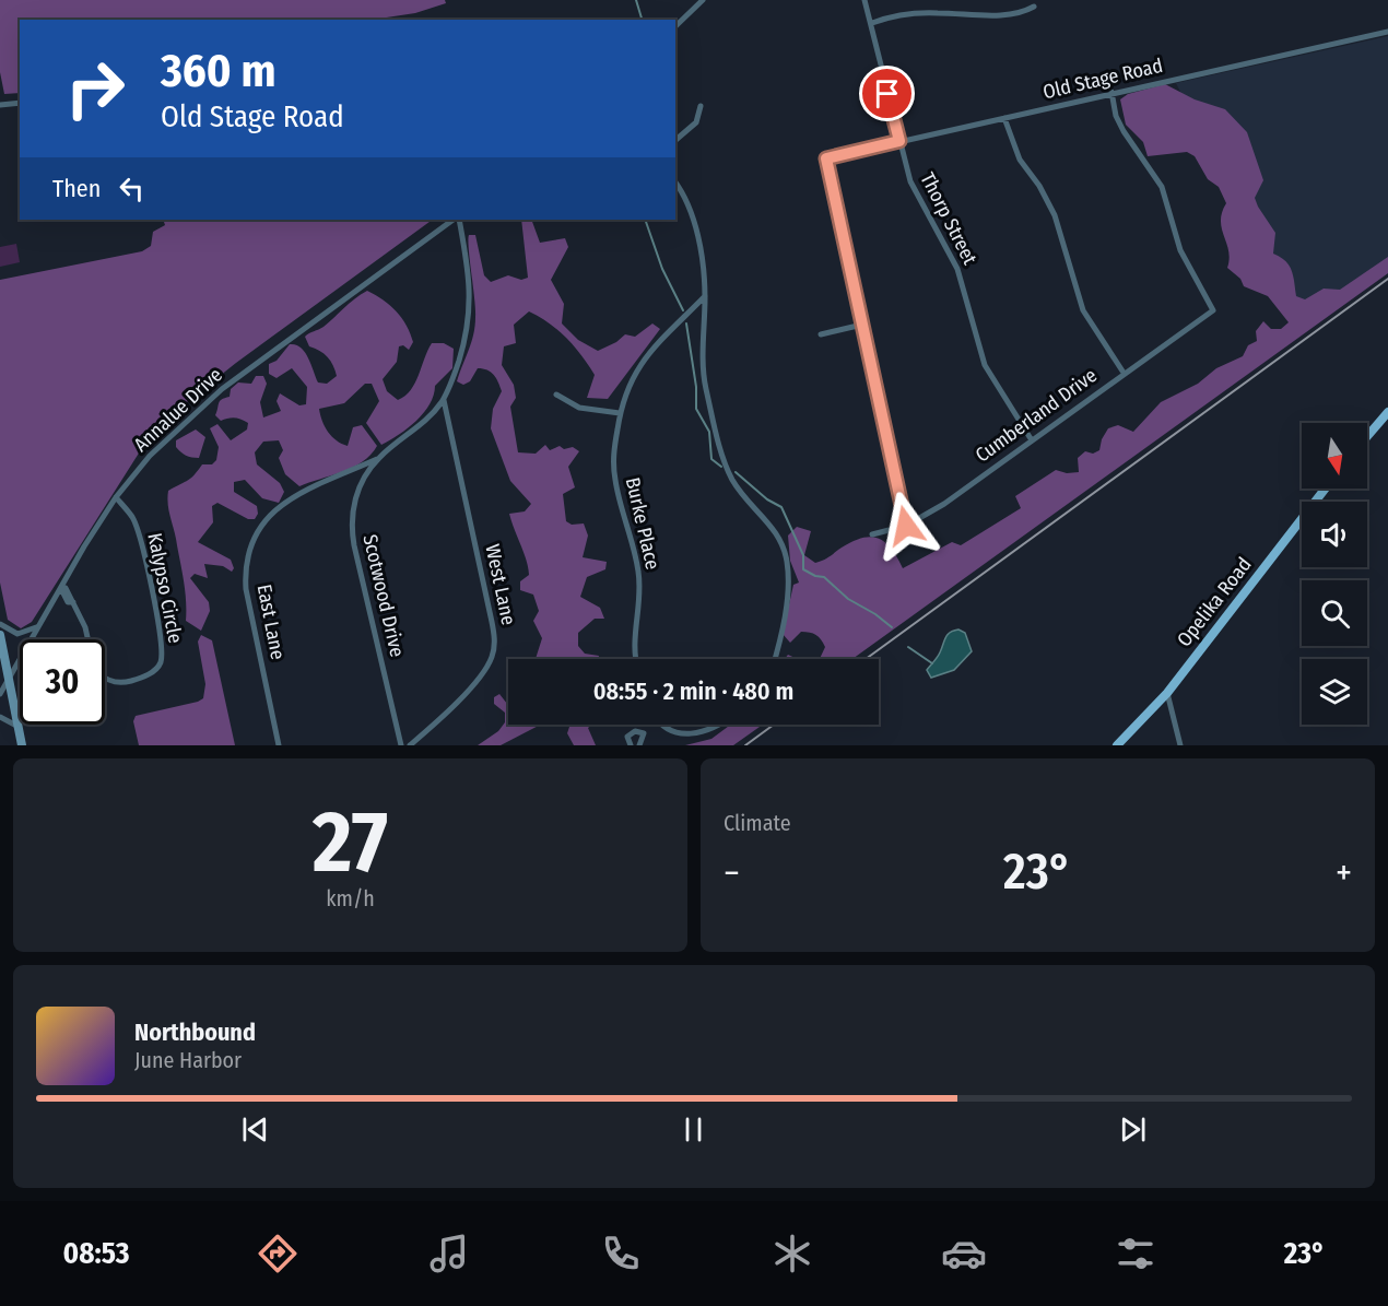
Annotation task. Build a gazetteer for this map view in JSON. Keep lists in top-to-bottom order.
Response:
{
  "streets": {
    "main road": ["Opelika Road"],
    "street": [
      "Old Stage Road",
      "Thorp Street",
      "Annalue Drive",
      "Cumberland Drive",
      "Burke Place",
      "West Lane",
      "Kalypso Circle",
      "Scotwood Drive",
      "East Lane"
    ]
  },
  "crossings": [
    ["Old Stage Road", "Thorp Street"],
    ["Old Stage Road", "Cumberland Drive"],
    ["Thorp Street", "Cumberland Drive"],
    ["Annalue Drive", "Kalypso Circle"],
    ["West Lane", "Scotwood Drive"],
    ["Scotwood Drive", "East Lane"]
  ],
  "north": "bottom",
  "page": {
    "turn": ["360 m", "Old Stage Road"],
    "then": "Then",
    "limit": "30",
    "trip": "08:55 · 2 min · 480 m",
    "tile": [
      ["27", "km/h"],
      "Climate"
    ],
    "heat": ["−", "23°", "+"],
    "song": ["Northbound", "June Harbor"],
    "tabs": ["08:53", "23°"]
  }
}
